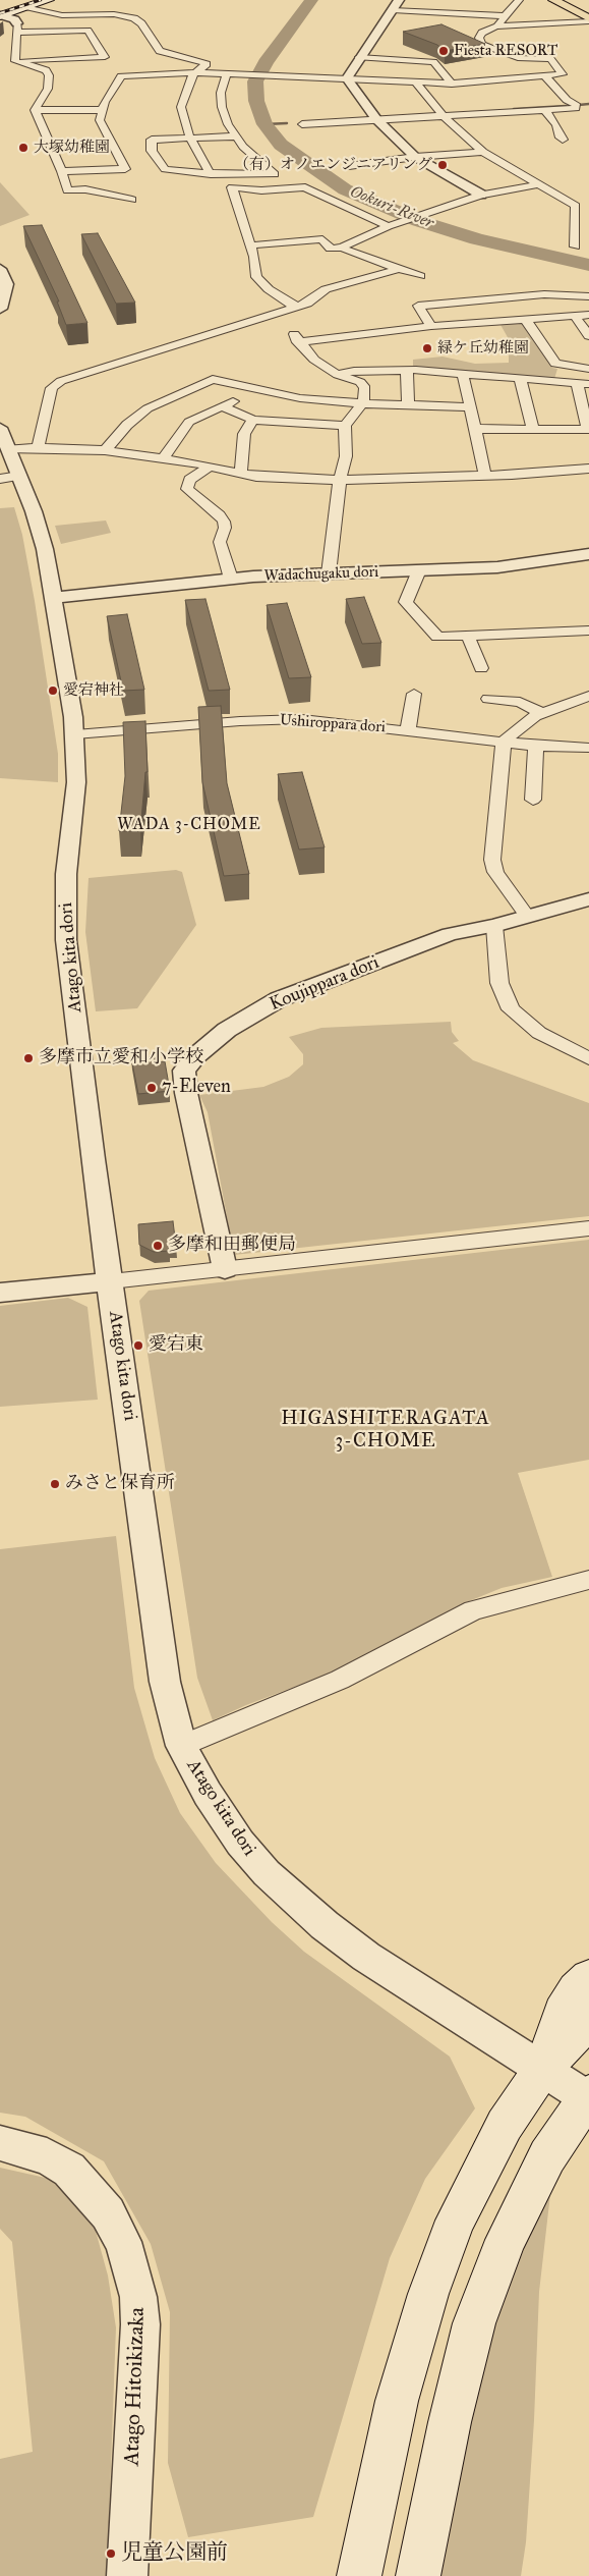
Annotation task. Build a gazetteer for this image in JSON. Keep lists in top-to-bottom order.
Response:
{
  "streets": {
    "street": [
      "Wadachugaku dori",
      "Ushiroppara dori",
      "Atago kita dori",
      "Koujippara dori",
      "Atago Hitoikizaka"
    ]
  },
  "crossings": [
    ["Wadachugaku dori", "Atago kita dori"],
    ["Ushiroppara dori", "Atago kita dori"]
  ],
  "districts": ["WADA 3-CHOME", "HIGASHITERAGATA 3-CHOME"],
  "water": ["Ookuri-River"],
  "places": [
    "Fiesta RESORT",
    "大塚幼稚園",
    "（有）オノエンジニアリング",
    "緑ケ丘幼稚園",
    "愛宕神社",
    "多摩市立愛和小学校",
    "7-Eleven",
    "多摩和田郵便局",
    "愛宕東",
    "みさと保育所",
    "児童公園前"
  ]
}
